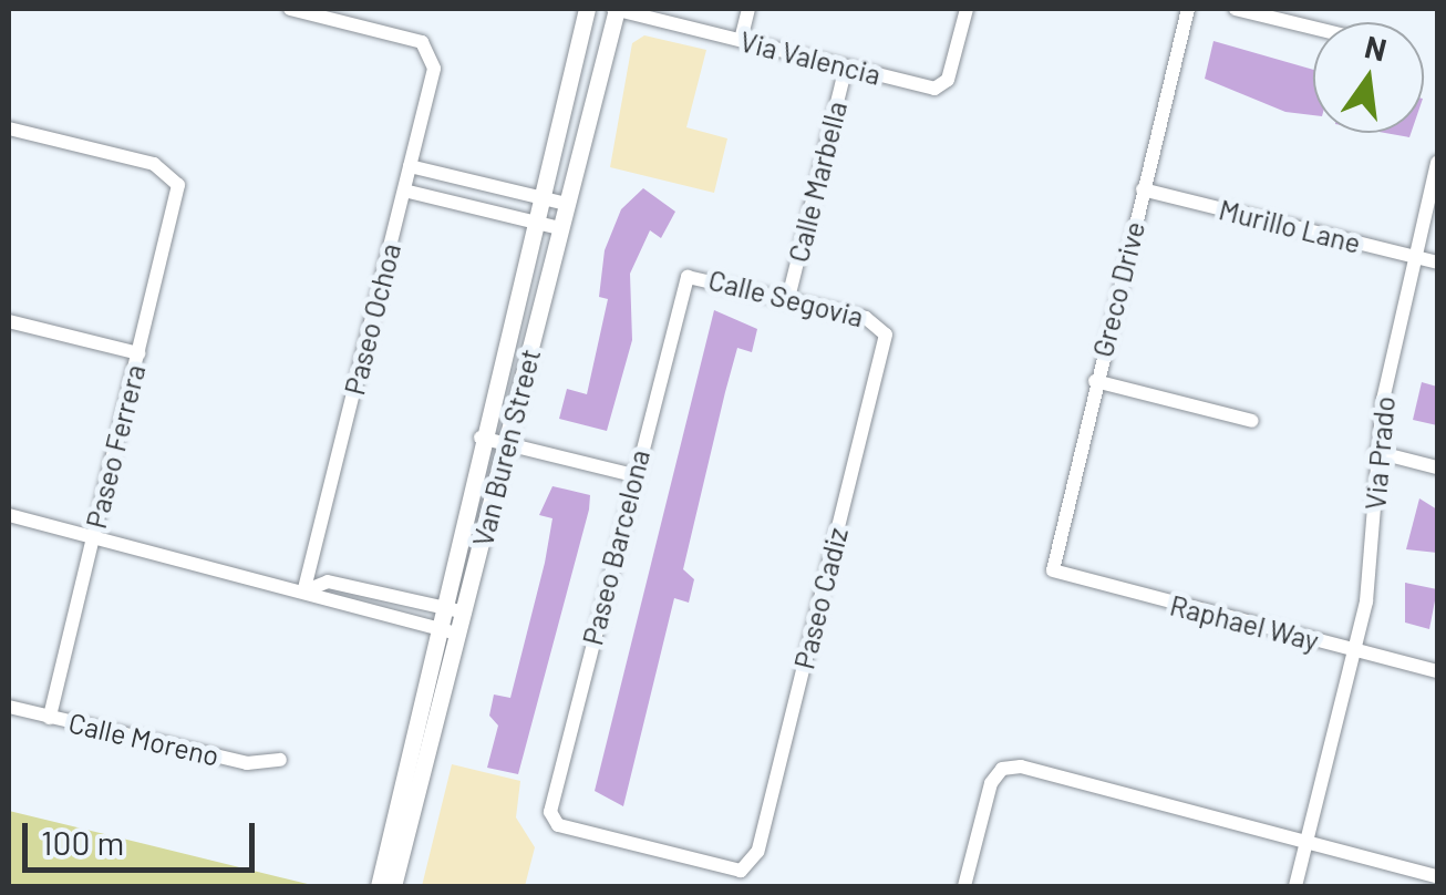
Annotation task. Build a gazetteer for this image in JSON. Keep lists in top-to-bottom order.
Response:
{
  "streets": {
    "street": [
      "Via Valencia",
      "Calle Marbella",
      "Murillo Lane",
      "Greco Drive",
      "Calle Segovia",
      "Paseo Ochoa",
      "Paseo Ferrera",
      "Van Buren Street",
      "Via Prado",
      "Paseo Barcelona",
      "Paseo Cadiz",
      "Raphael Way",
      "Calle Moreno"
    ]
  },
  "crossings": [
    ["Via Valencia", "Calle Marbella"],
    ["Via Valencia", "Van Buren Street"],
    ["Calle Marbella", "Calle Segovia"],
    ["Murillo Lane", "Greco Drive"],
    ["Murillo Lane", "Via Prado"],
    ["Greco Drive", "Raphael Way"],
    ["Calle Segovia", "Paseo Barcelona"],
    ["Calle Segovia", "Paseo Cadiz"],
    ["Paseo Ferrera", "Calle Moreno"],
    ["Via Prado", "Raphael Way"],
    ["Paseo Barcelona", "Paseo Cadiz"]
  ],
  "scale_bar": "100 m",
  "north": "top"
}
